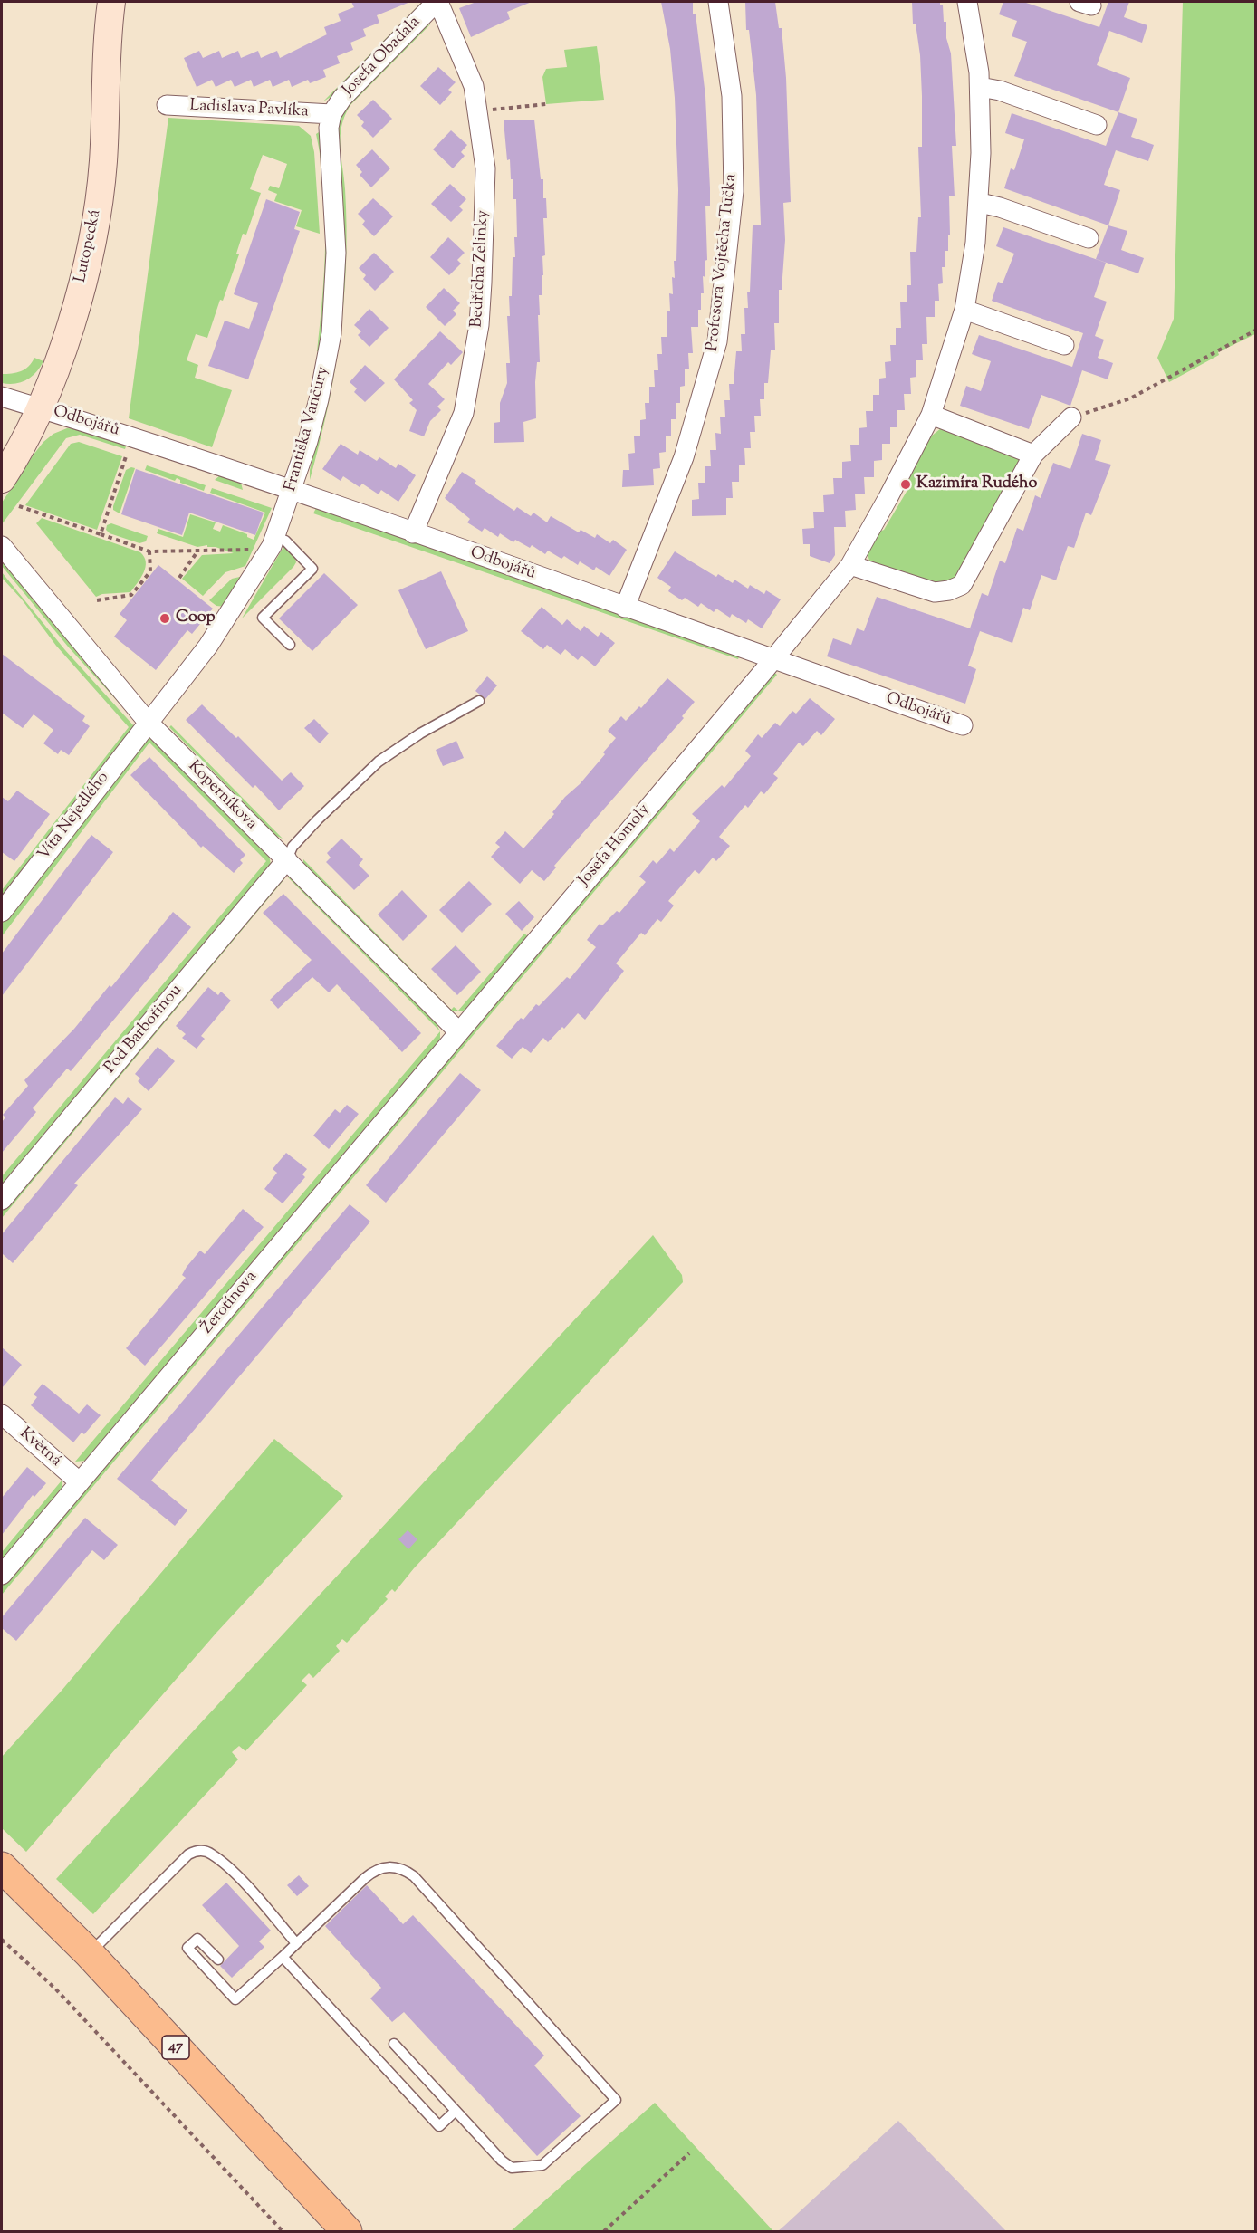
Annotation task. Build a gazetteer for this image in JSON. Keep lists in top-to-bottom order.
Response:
{
  "streets": {
    "main road": ["Lutopecká", "47"],
    "street": [
      "Josefa Obadala",
      "Ladislava Pavlíka",
      "Profesora Vojtěcha Tučka",
      "Bedřicha Zelinky",
      "Odbojářů",
      "Františka Vančury",
      "Koperníkova",
      "Víta Nejedlého",
      "Josefa Homoly",
      "Pod Barbořinou",
      "Žerotínova",
      "Květná"
    ]
  },
  "crossings": [
    ["Josefa Obadala", "Ladislava Pavlíka"],
    ["Josefa Obadala", "Bedřicha Zelinky"],
    ["Josefa Obadala", "Františka Vančury"],
    ["Ladislava Pavlíka", "Františka Vančury"],
    ["Lutopecká", "Odbojářů"],
    ["Profesora Vojtěcha Tučka", "Odbojářů"],
    ["Bedřicha Zelinky", "Odbojářů"],
    ["Odbojářů", "Františka Vančury"],
    ["Odbojářů", "Josefa Homoly"],
    ["Františka Vančury", "Koperníkova"],
    ["Františka Vančury", "Víta Nejedlého"],
    ["Koperníkova", "Víta Nejedlého"],
    ["Koperníkova", "Josefa Homoly"],
    ["Koperníkova", "Pod Barbořinou"],
    ["Koperníkova", "Žerotínova"],
    ["Josefa Homoly", "Žerotínova"],
    ["Žerotínova", "Květná"]
  ],
  "places": ["Kazimíra Rudého", "Coop"]
}
